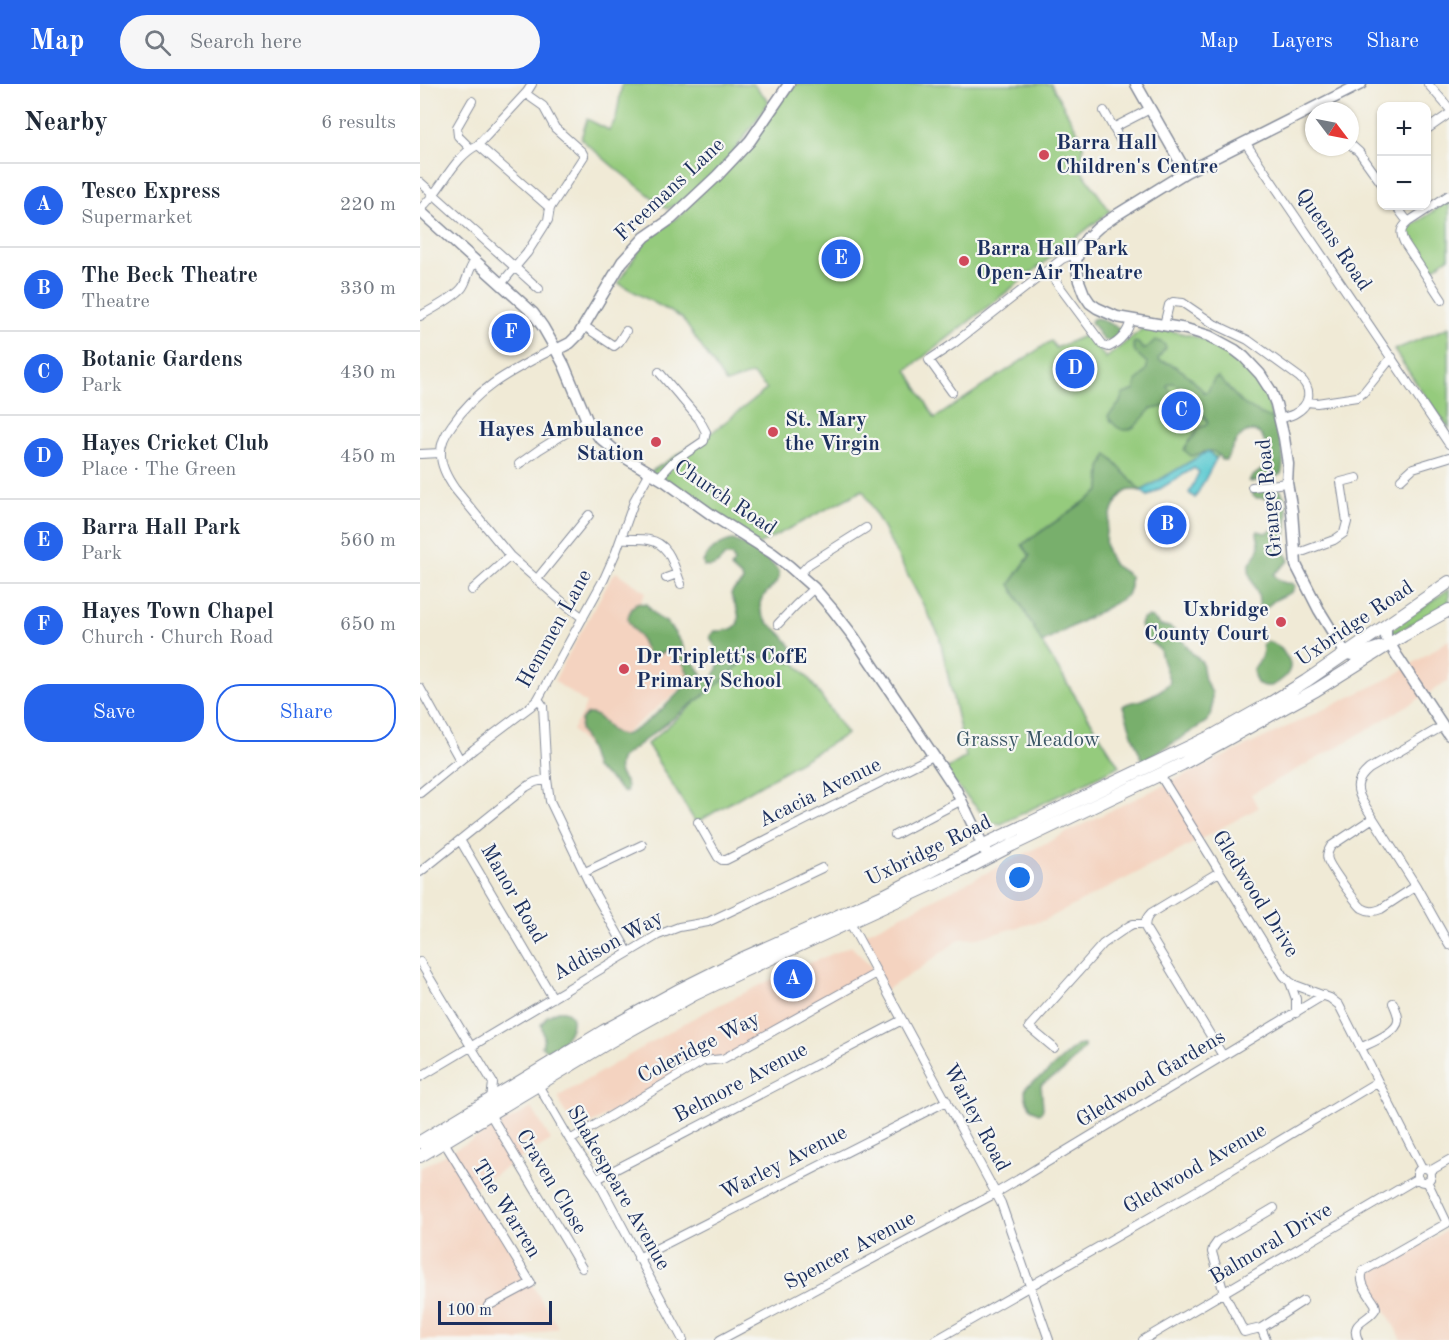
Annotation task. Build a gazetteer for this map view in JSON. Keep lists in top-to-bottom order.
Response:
{
  "streets": {
    "main road": ["Uxbridge Road"],
    "street": [
      "Freemans Lane",
      "Queens Road",
      "Church Road",
      "Grange Road",
      "Hemmen Lane",
      "Acacia Avenue",
      "Manor Road",
      "Gledwood Drive",
      "Addison Way",
      "Coleridge Way",
      "Gledwood Gardens",
      "Belmore Avenue",
      "Warley Road",
      "Warley Avenue",
      "Gledwood Avenue",
      "Craven Close",
      "Shakespeare Avenue",
      "The Warren",
      "Balmoral Drive",
      "Spencer Avenue"
    ]
  },
  "crossings": [
    ["Freemans Lane", "Church Road"],
    ["Church Road", "Uxbridge Road"],
    ["Church Road", "Hemmen Lane"],
    ["Church Road", "Acacia Avenue"],
    ["Grange Road", "Uxbridge Road"],
    ["Uxbridge Road", "Gledwood Drive"],
    ["Uxbridge Road", "Warley Road"],
    ["Uxbridge Road", "Craven Close"],
    ["Uxbridge Road", "Shakespeare Avenue"],
    ["Uxbridge Road", "The Warren"],
    ["Manor Road", "Addison Way"],
    ["Gledwood Drive", "Gledwood Gardens"],
    ["Gledwood Drive", "Gledwood Avenue"],
    ["Gledwood Drive", "Balmoral Drive"],
    ["Coleridge Way", "Warley Road"],
    ["Coleridge Way", "Shakespeare Avenue"],
    ["Gledwood Gardens", "Warley Road"],
    ["Gledwood Gardens", "Spencer Avenue"],
    ["Belmore Avenue", "Warley Road"],
    ["Belmore Avenue", "Shakespeare Avenue"],
    ["Warley Road", "Warley Avenue"],
    ["Warley Road", "Gledwood Avenue"],
    ["Warley Road", "Spencer Avenue"],
    ["Warley Avenue", "Shakespeare Avenue"]
  ],
  "parks": ["Grassy Meadow"],
  "places": [
    "Barra Hall Children's Centre",
    "Barra Hall Park Open-Air Theatre",
    "St. Mary the Virgin",
    "Hayes Ambulance Station",
    "Uxbridge County Court",
    "Dr Triplett's CofE Primary School"
  ],
  "scale_bar": "100 m",
  "north": "bottom right",
  "page": {
    "header": "Map",
    "search": "Search here",
    "nav": ["Map", "Layers", "Share"],
    "heading": ["Nearby", "6 results"],
    "map_buttons": ["+", "−"],
    "list": [
      {
        "mark": "A",
        "name": "Tesco Express",
        "note": "Supermarket",
        "value": "220 m"
      },
      {
        "mark": "B",
        "name": "The Beck Theatre",
        "note": "Theatre",
        "value": "330 m"
      },
      {
        "mark": "C",
        "name": "Botanic Gardens",
        "note": "Park",
        "value": "430 m"
      },
      {
        "mark": "D",
        "name": "Hayes Cricket Club",
        "note": "Place · The Green",
        "value": "450 m"
      },
      {
        "mark": "E",
        "name": "Barra Hall Park",
        "note": "Park",
        "value": "560 m"
      },
      {
        "mark": "F",
        "name": "Hayes Town Chapel",
        "note": "Church · Church Road",
        "value": "650 m"
      }
    ],
    "pins": [
      "E",
      "F",
      "D",
      "C",
      "B",
      "A"
    ],
    "buttons": ["Save", "Share"],
    "scale": "100 m"
  }
}
